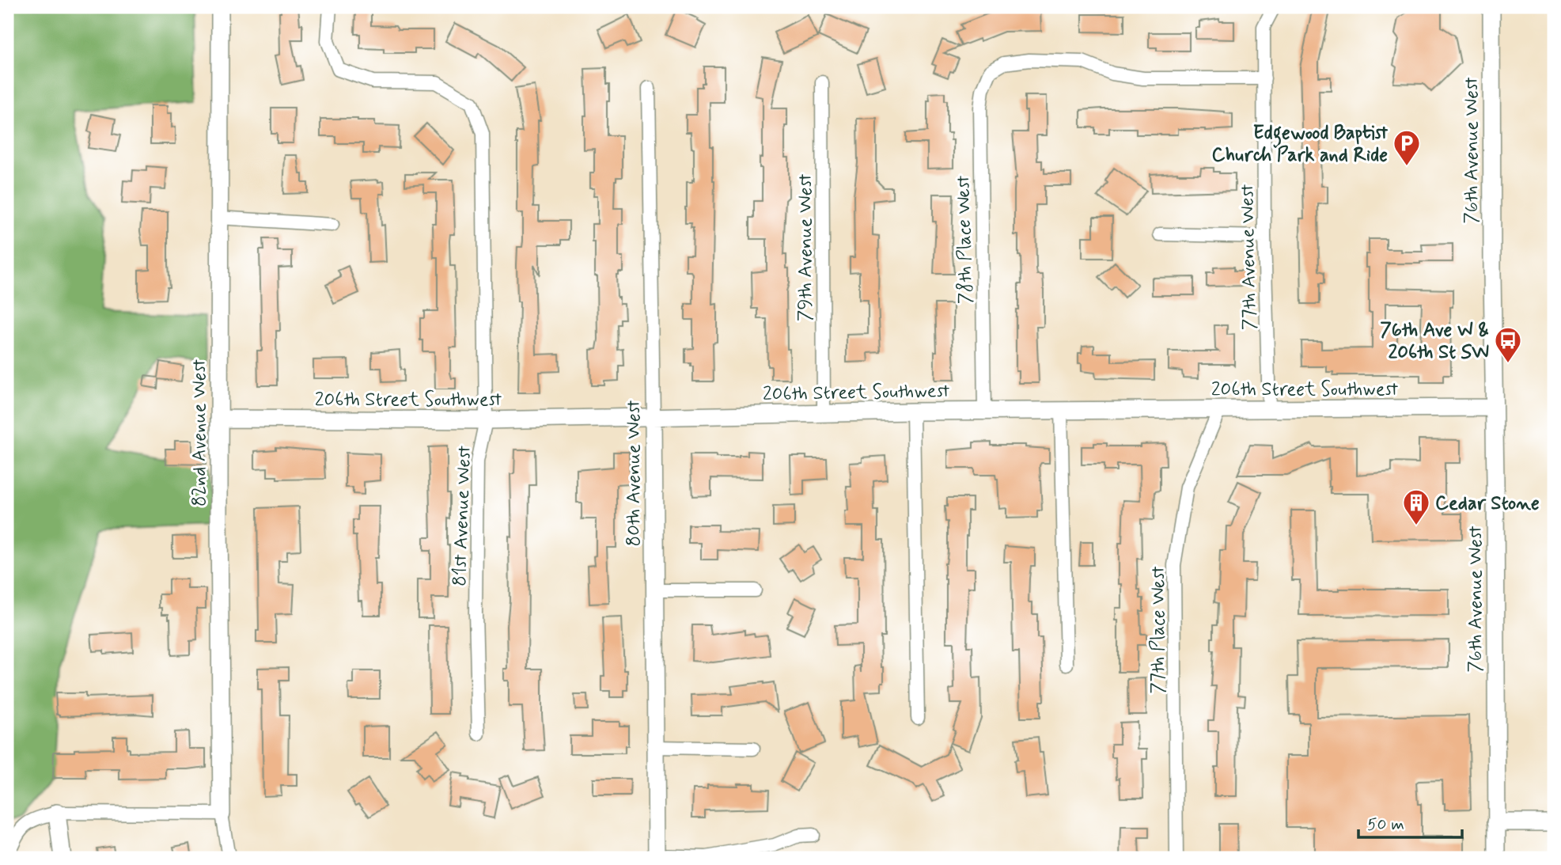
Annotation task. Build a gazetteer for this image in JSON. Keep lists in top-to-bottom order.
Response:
{
  "streets": {
    "street": [
      "76th Avenue West",
      "78th Place West",
      "79th Avenue West",
      "77th Avenue West",
      "206th Street Southwest",
      "82nd Avenue West",
      "80th Avenue West",
      "81st Avenue West",
      "77th Place West"
    ]
  },
  "crossings": [
    ["76th Avenue West", "206th Street Southwest"],
    ["78th Place West", "77th Avenue West"],
    ["78th Place West", "206th Street Southwest"],
    ["79th Avenue West", "206th Street Southwest"],
    ["77th Avenue West", "206th Street Southwest"],
    ["206th Street Southwest", "82nd Avenue West"],
    ["206th Street Southwest", "80th Avenue West"],
    ["206th Street Southwest", "81st Avenue West"],
    ["206th Street Southwest", "77th Place West"]
  ],
  "places": {
    "parking": ["Edgewood Baptist Church Park and Ride"],
    "bus stop": ["76th Ave W & 206th St SW"],
    "building": ["Cedar Stone"]
  },
  "scale_bar": "50 m"
}
